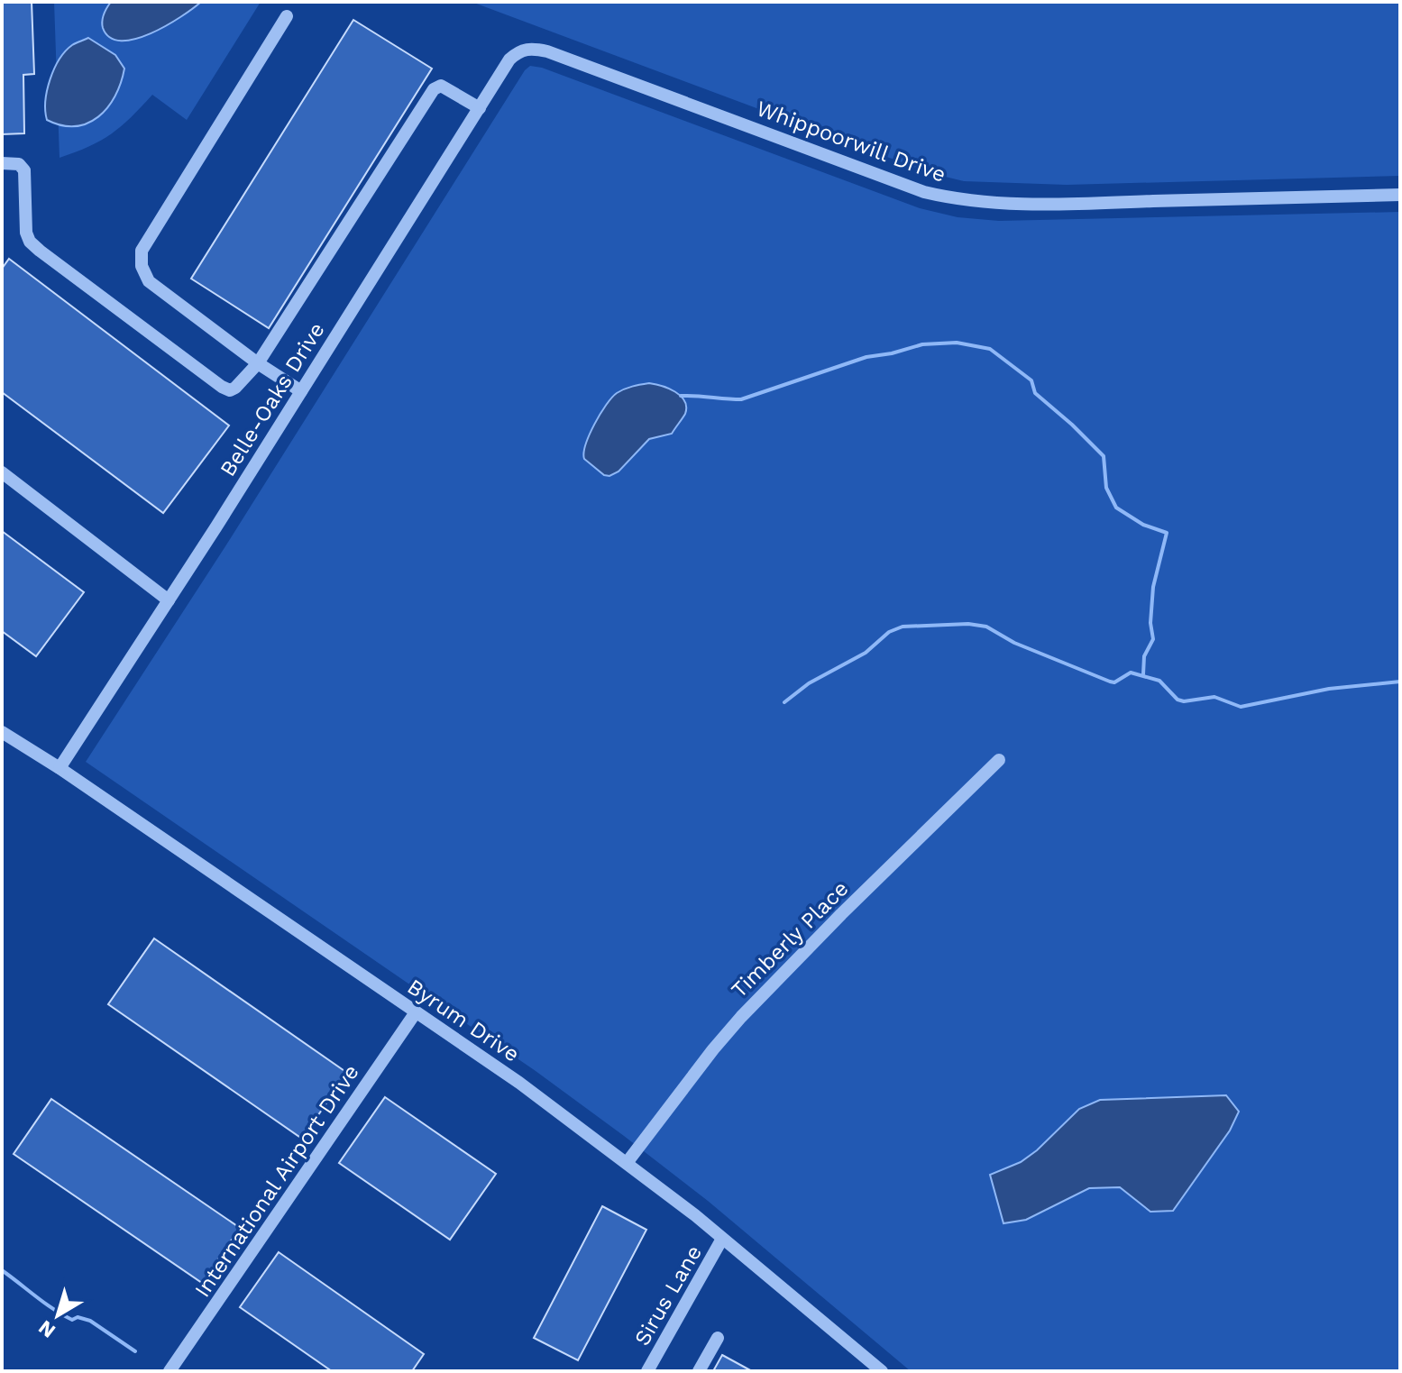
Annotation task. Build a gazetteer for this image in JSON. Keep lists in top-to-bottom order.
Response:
{
  "streets": {
    "street": [
      "Whippoorwill Drive",
      "Belle-Oaks Drive",
      "Timberly Place",
      "Byrum Drive",
      "International Airport Drive",
      "Sirus Lane"
    ]
  },
  "crossings": [
    ["Whippoorwill Drive", "Belle-Oaks Drive"],
    ["Belle-Oaks Drive", "Byrum Drive"],
    ["Timberly Place", "Byrum Drive"],
    ["Byrum Drive", "International Airport Drive"],
    ["Byrum Drive", "Sirus Lane"]
  ],
  "north": "bottom left"
}
